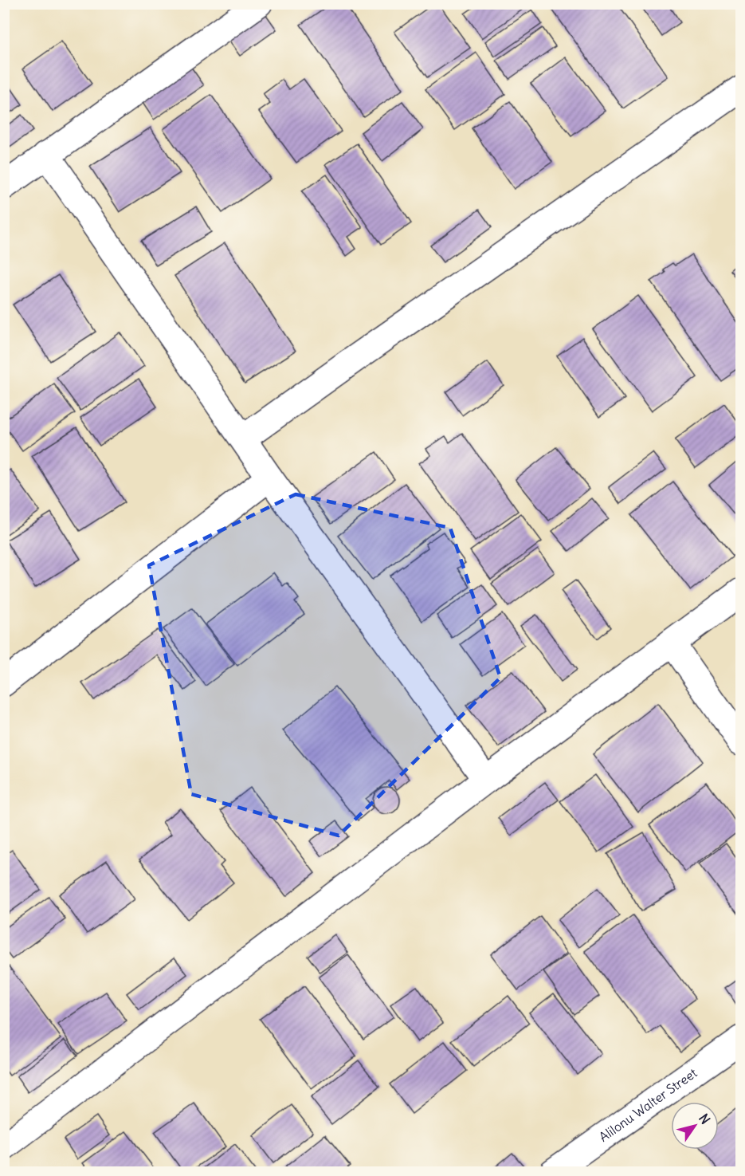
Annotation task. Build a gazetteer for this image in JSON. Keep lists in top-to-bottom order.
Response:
{
  "streets": {
    "street": ["Alilonu Walter Street"]
  },
  "north": "top right"
}
